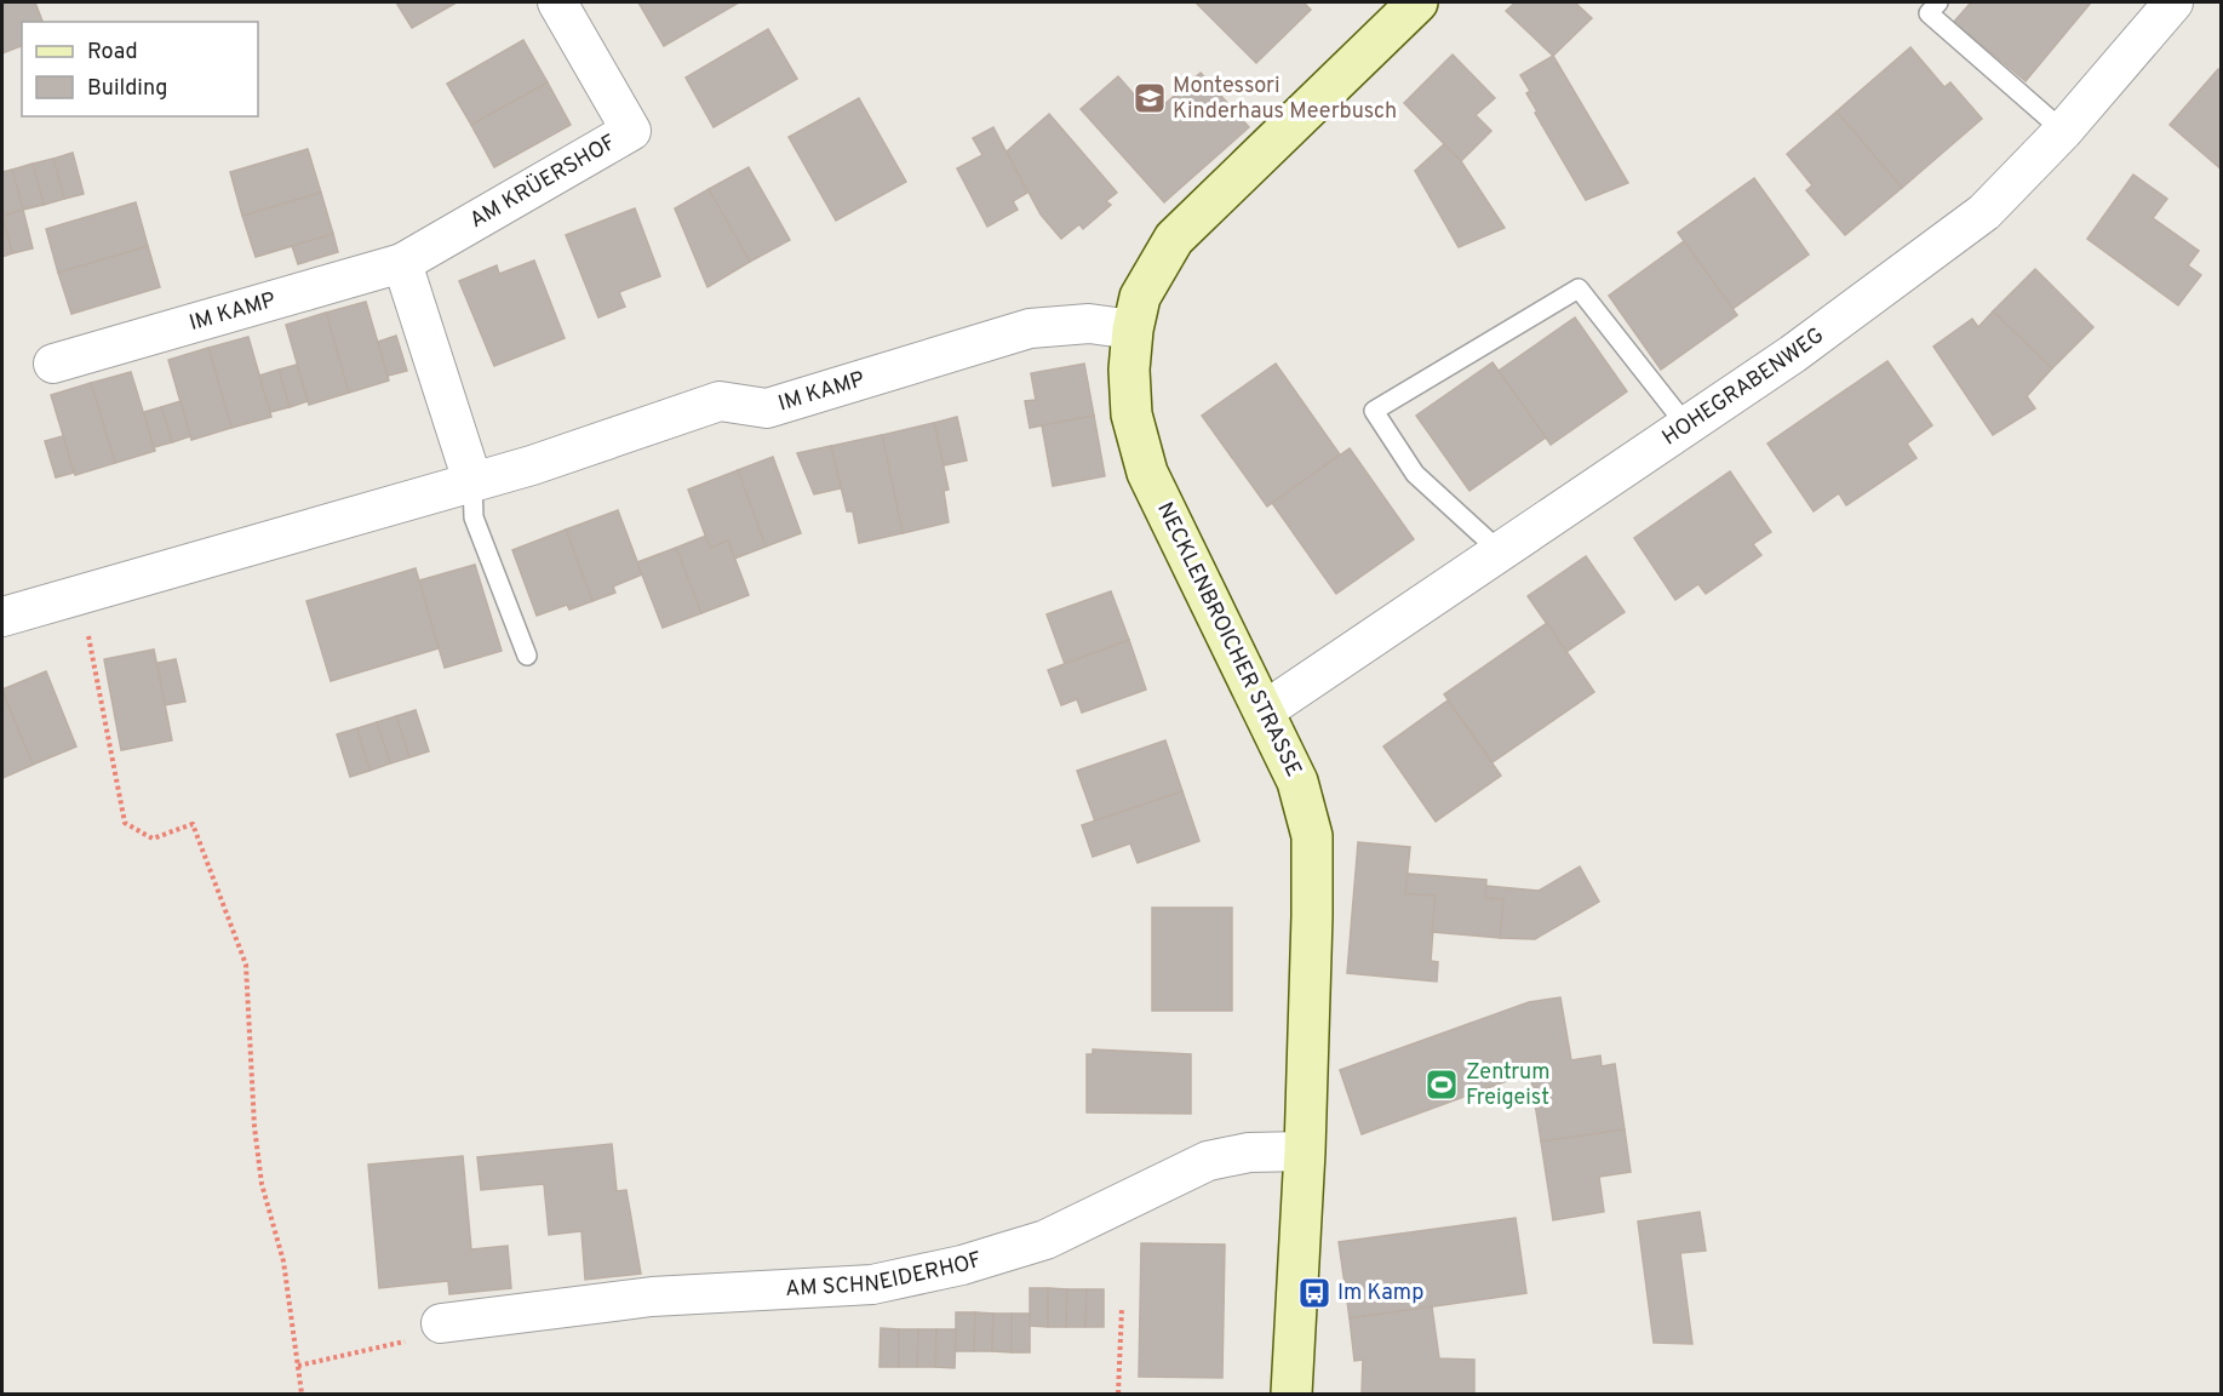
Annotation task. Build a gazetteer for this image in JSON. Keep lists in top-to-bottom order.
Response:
{
  "streets": {
    "main road": ["NECKLENBROICHER STRASSE"],
    "street": [
      "AM KRÜERSHOF",
      "IM KAMP",
      "HOHEGRABENWEG",
      "AM SCHNEIDERHOF"
    ]
  },
  "crossings": [
    ["AM KRÜERSHOF", "IM KAMP"],
    ["IM KAMP", "NECKLENBROICHER STRASSE"],
    ["HOHEGRABENWEG", "NECKLENBROICHER STRASSE"],
    ["NECKLENBROICHER STRASSE", "AM SCHNEIDERHOF"]
  ],
  "places": {
    "school or university": ["Montessori Kinderhaus Meerbusch"],
    "sports": ["Zentrum Freigeist"],
    "bus stop": ["Im Kamp"]
  },
  "legend": ["Road", "Building"]
}
